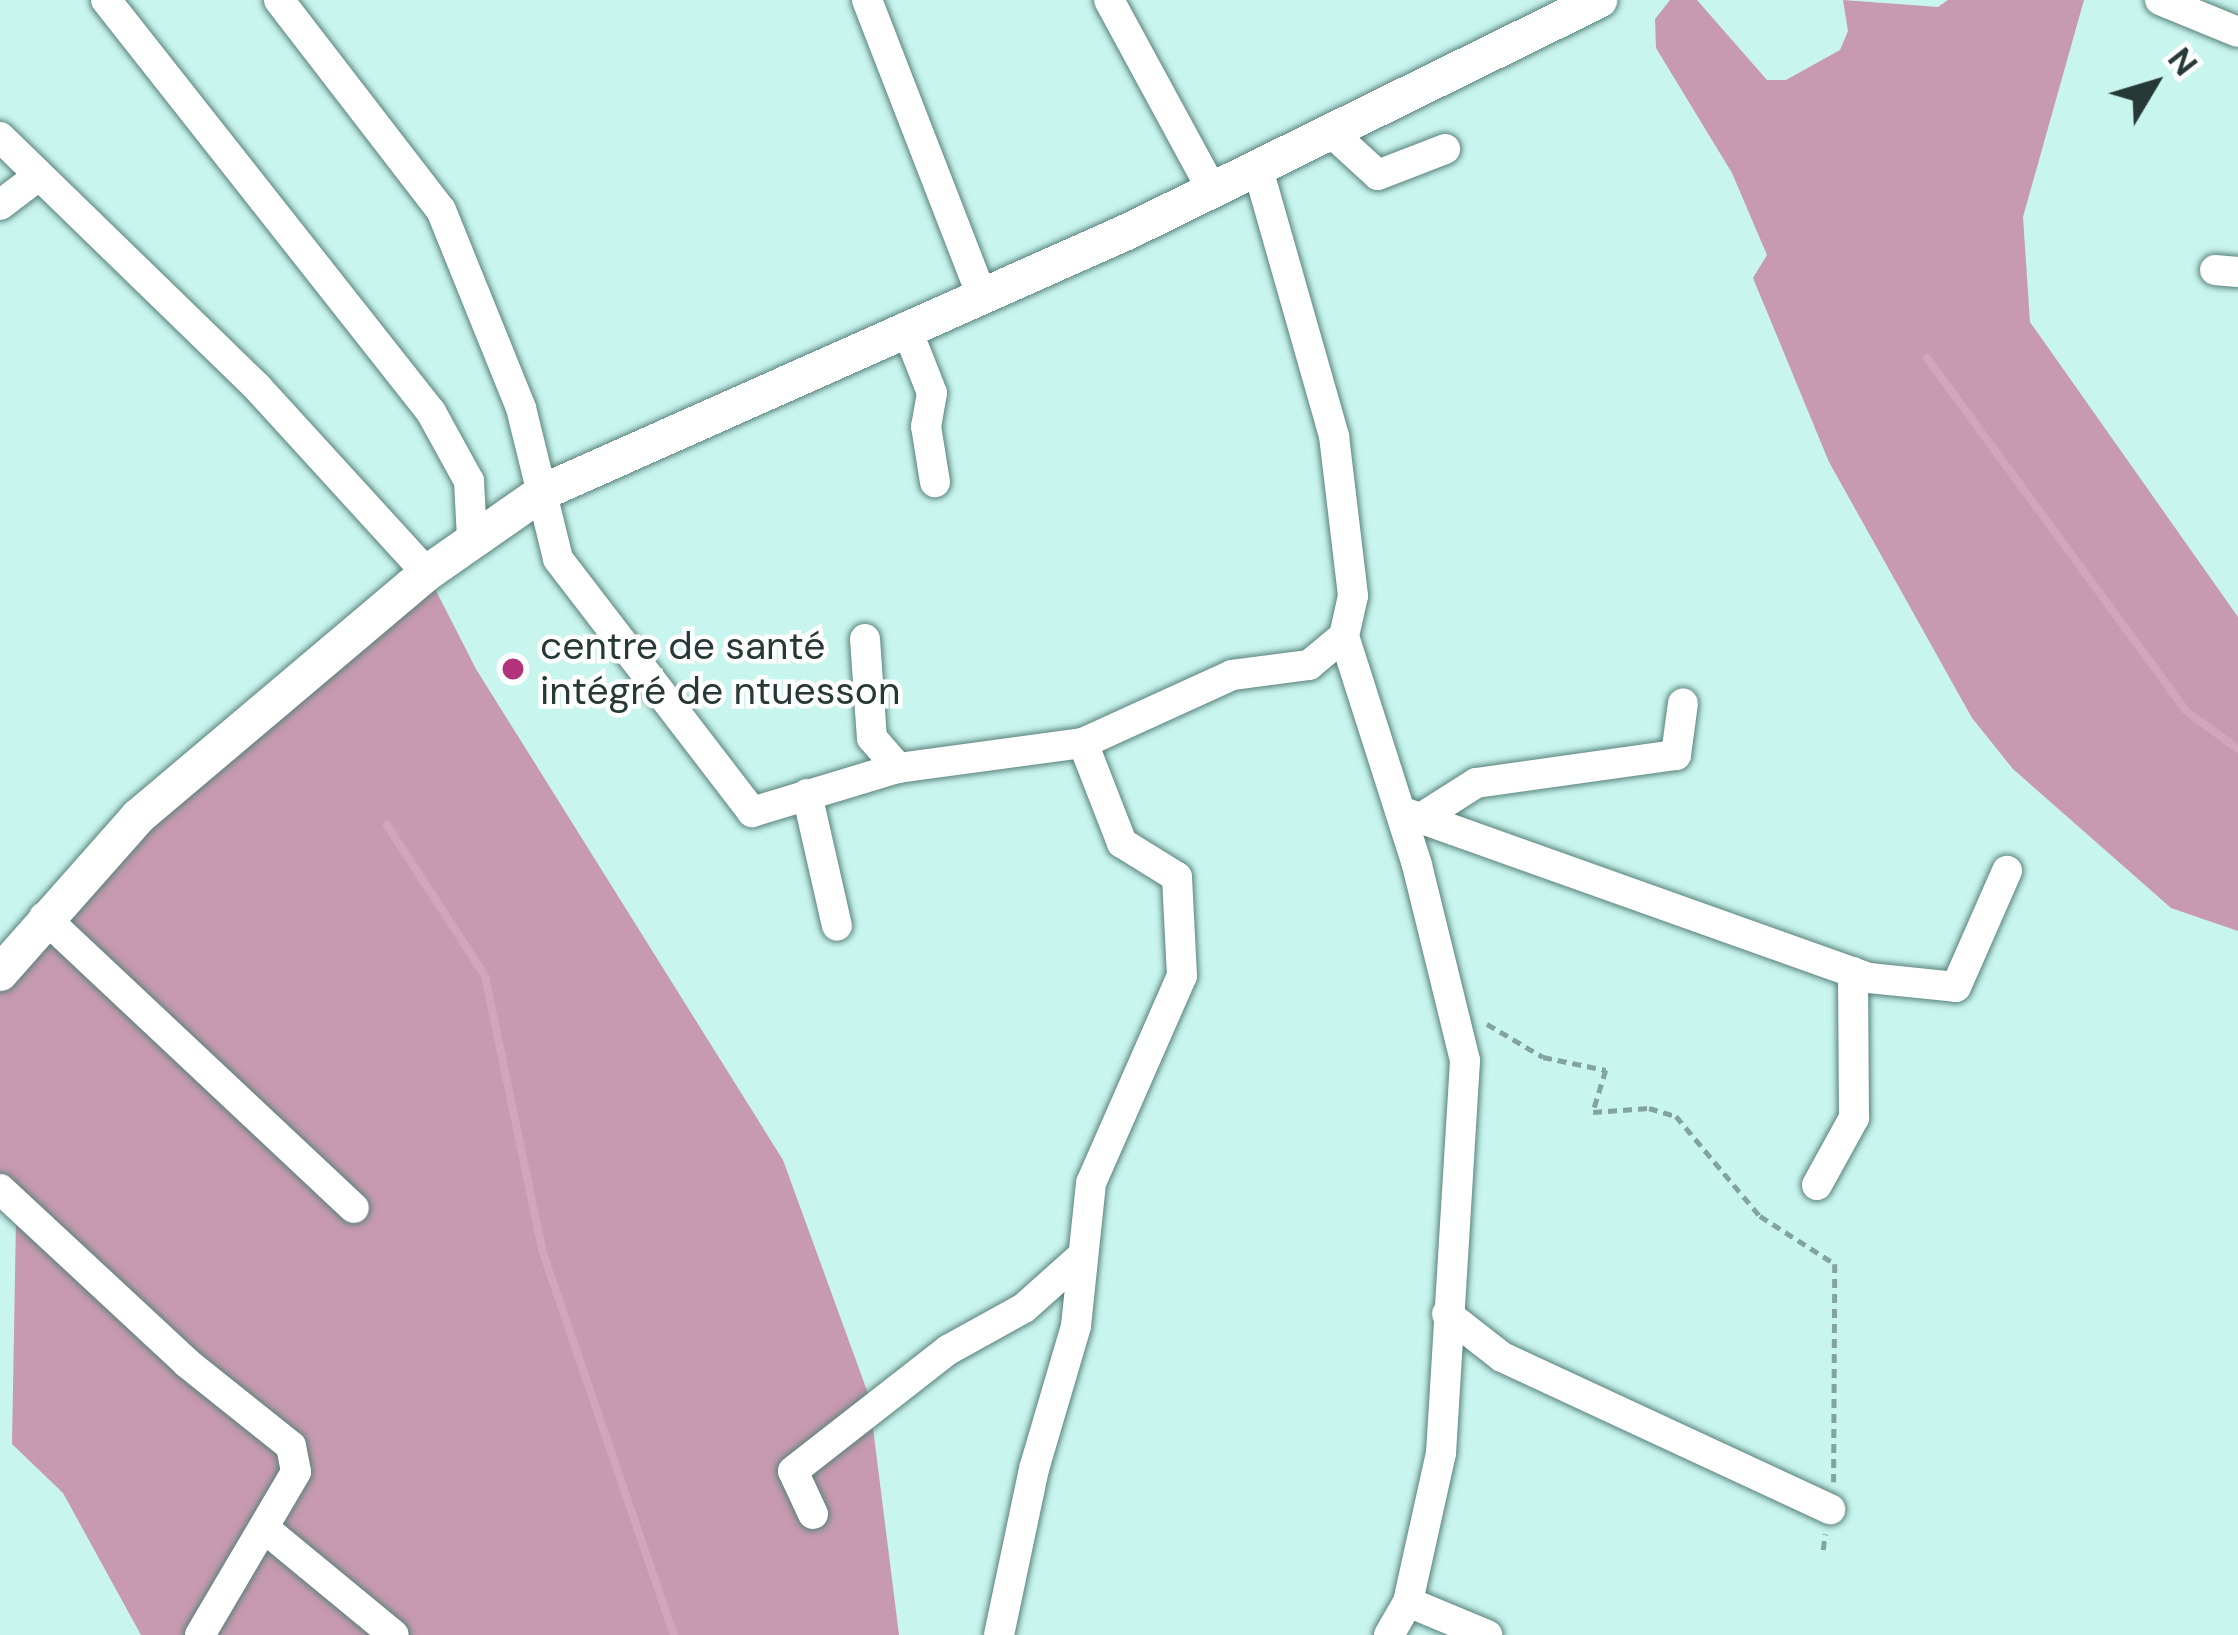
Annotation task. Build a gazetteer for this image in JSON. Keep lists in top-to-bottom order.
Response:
{
  "places": ["centre de santé intégré de ntuesson"],
  "north": "top right"
}
